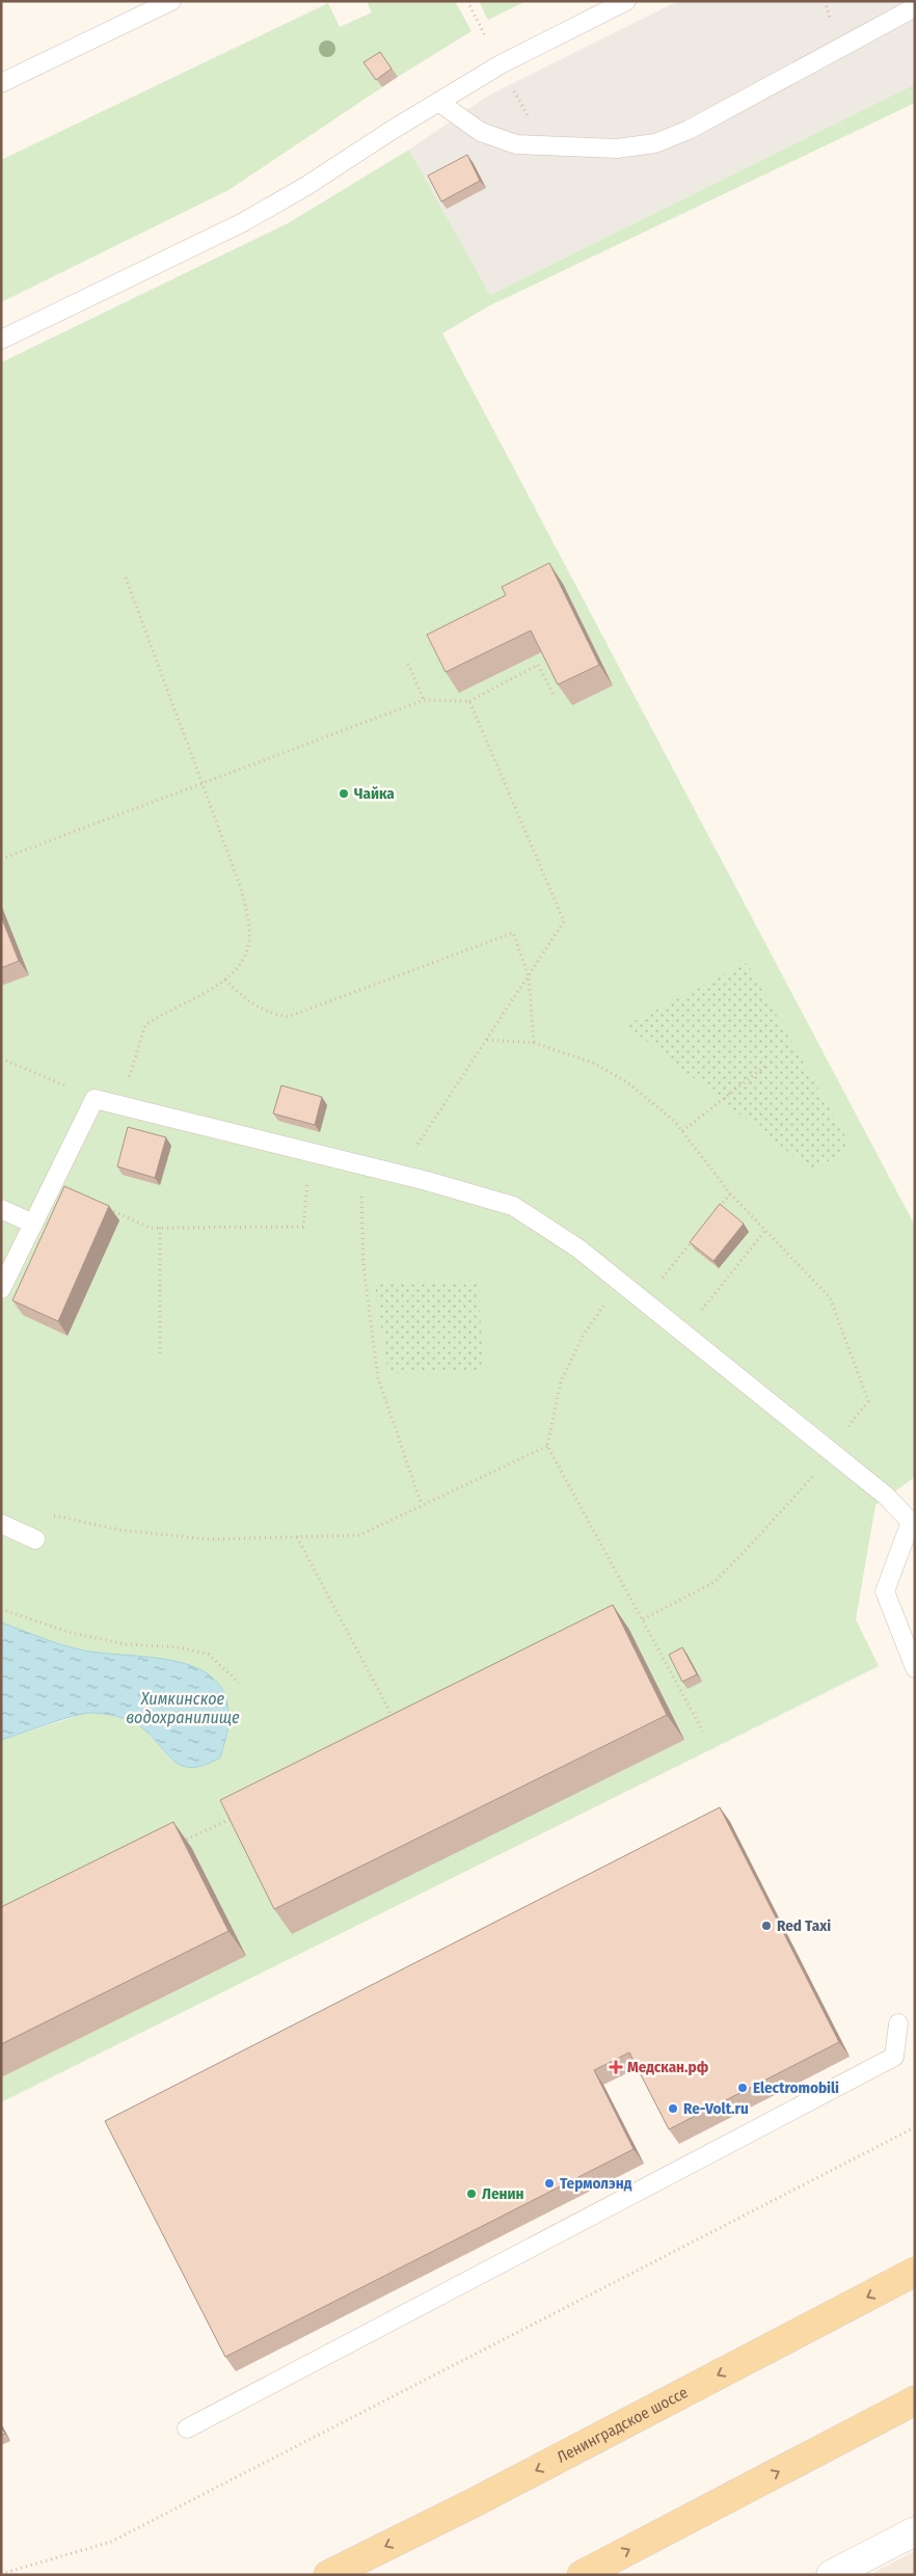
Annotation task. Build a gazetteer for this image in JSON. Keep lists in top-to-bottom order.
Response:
{
  "streets": {
    "main road": ["Ленинградское шоссе"]
  },
  "water": ["Химкинское водохранилище"],
  "places": {
    "other": [
      "Чайка",
      "Red Taxi",
      "Electromobili",
      "Re-Volt.ru",
      "Термолэнд",
      "Ленин"
    ],
    "health": ["Медскан.рф"]
  }
}
